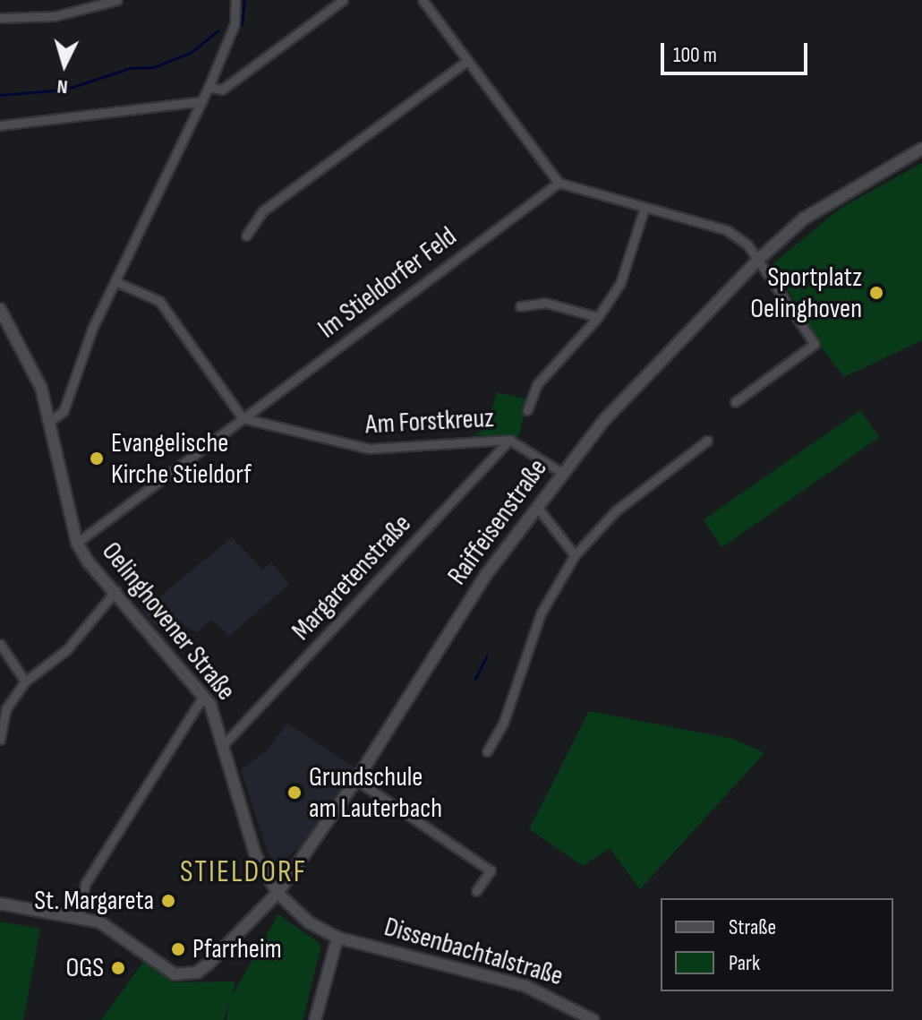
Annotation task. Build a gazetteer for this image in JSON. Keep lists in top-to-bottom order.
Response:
{
  "streets": {
    "main road": ["Raiffeisenstraße", "Oelinghovener Straße", "Dissenbachtalstraße"],
    "street": ["Im Stieldorfer Feld", "Am Forstkreuz", "Margaretenstraße"]
  },
  "crossings": [
    ["Im Stieldorfer Feld", "Am Forstkreuz"],
    ["Am Forstkreuz", "Raiffeisenstraße"],
    ["Am Forstkreuz", "Margaretenstraße"],
    ["Raiffeisenstraße", "Oelinghovener Straße"],
    ["Margaretenstraße", "Oelinghovener Straße"],
    ["Oelinghovener Straße", "Dissenbachtalstraße"]
  ],
  "districts": ["STIELDORF"],
  "places": [
    "Sportplatz Oelinghoven",
    "Evangelische Kirche Stieldorf",
    "Grundschule am Lauterbach",
    "St. Margareta",
    "Pfarrheim",
    "OGS"
  ],
  "legend": ["Straße", "Park"],
  "scale_bar": "100 m",
  "north": "bottom"
}
